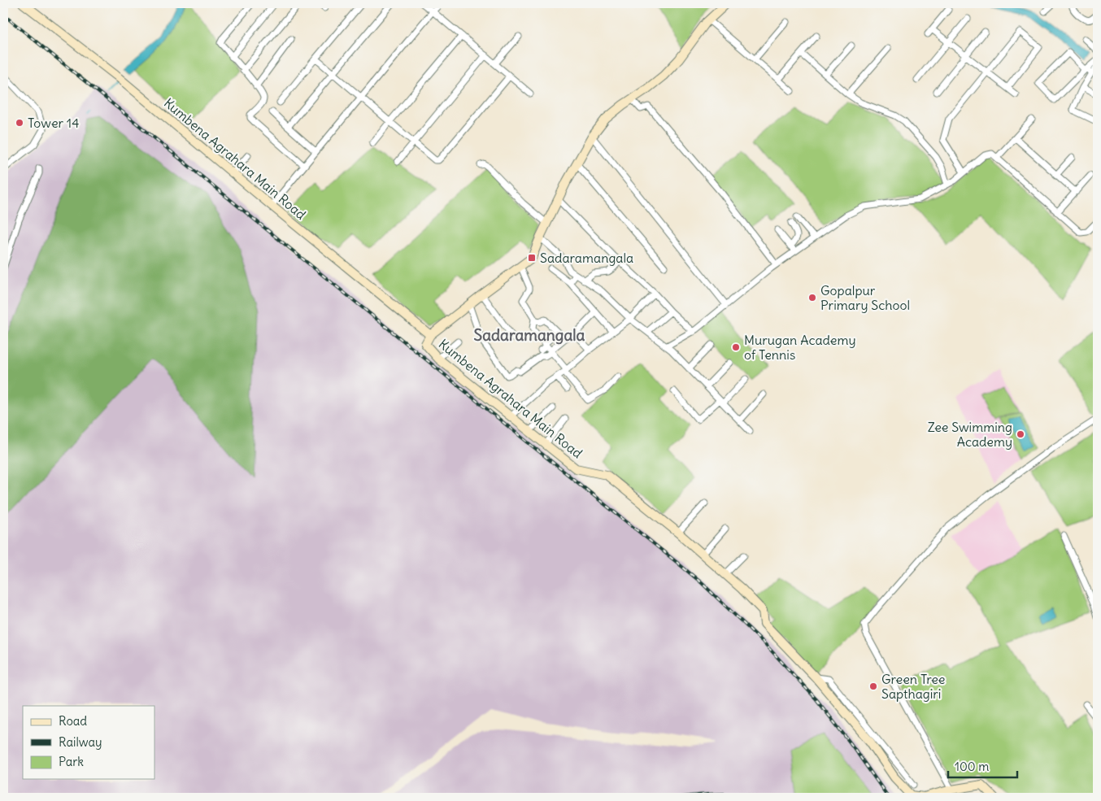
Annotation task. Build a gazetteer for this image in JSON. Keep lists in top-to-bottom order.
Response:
{
  "streets": {
    "street": ["Kumbena Agrahara Main Road"]
  },
  "districts": ["Sadaramangala"],
  "places": {
    "other": [
      "Tower 14",
      "Gopalpur Primary School",
      "Murugan Academy of Tennis",
      "Zee Swimming Academy",
      "Green Tree Sapthagiri"
    ],
    "transit": ["Sadaramangala"]
  },
  "legend": ["Road", "Railway", "Park"],
  "scale_bar": "100 m"
}
